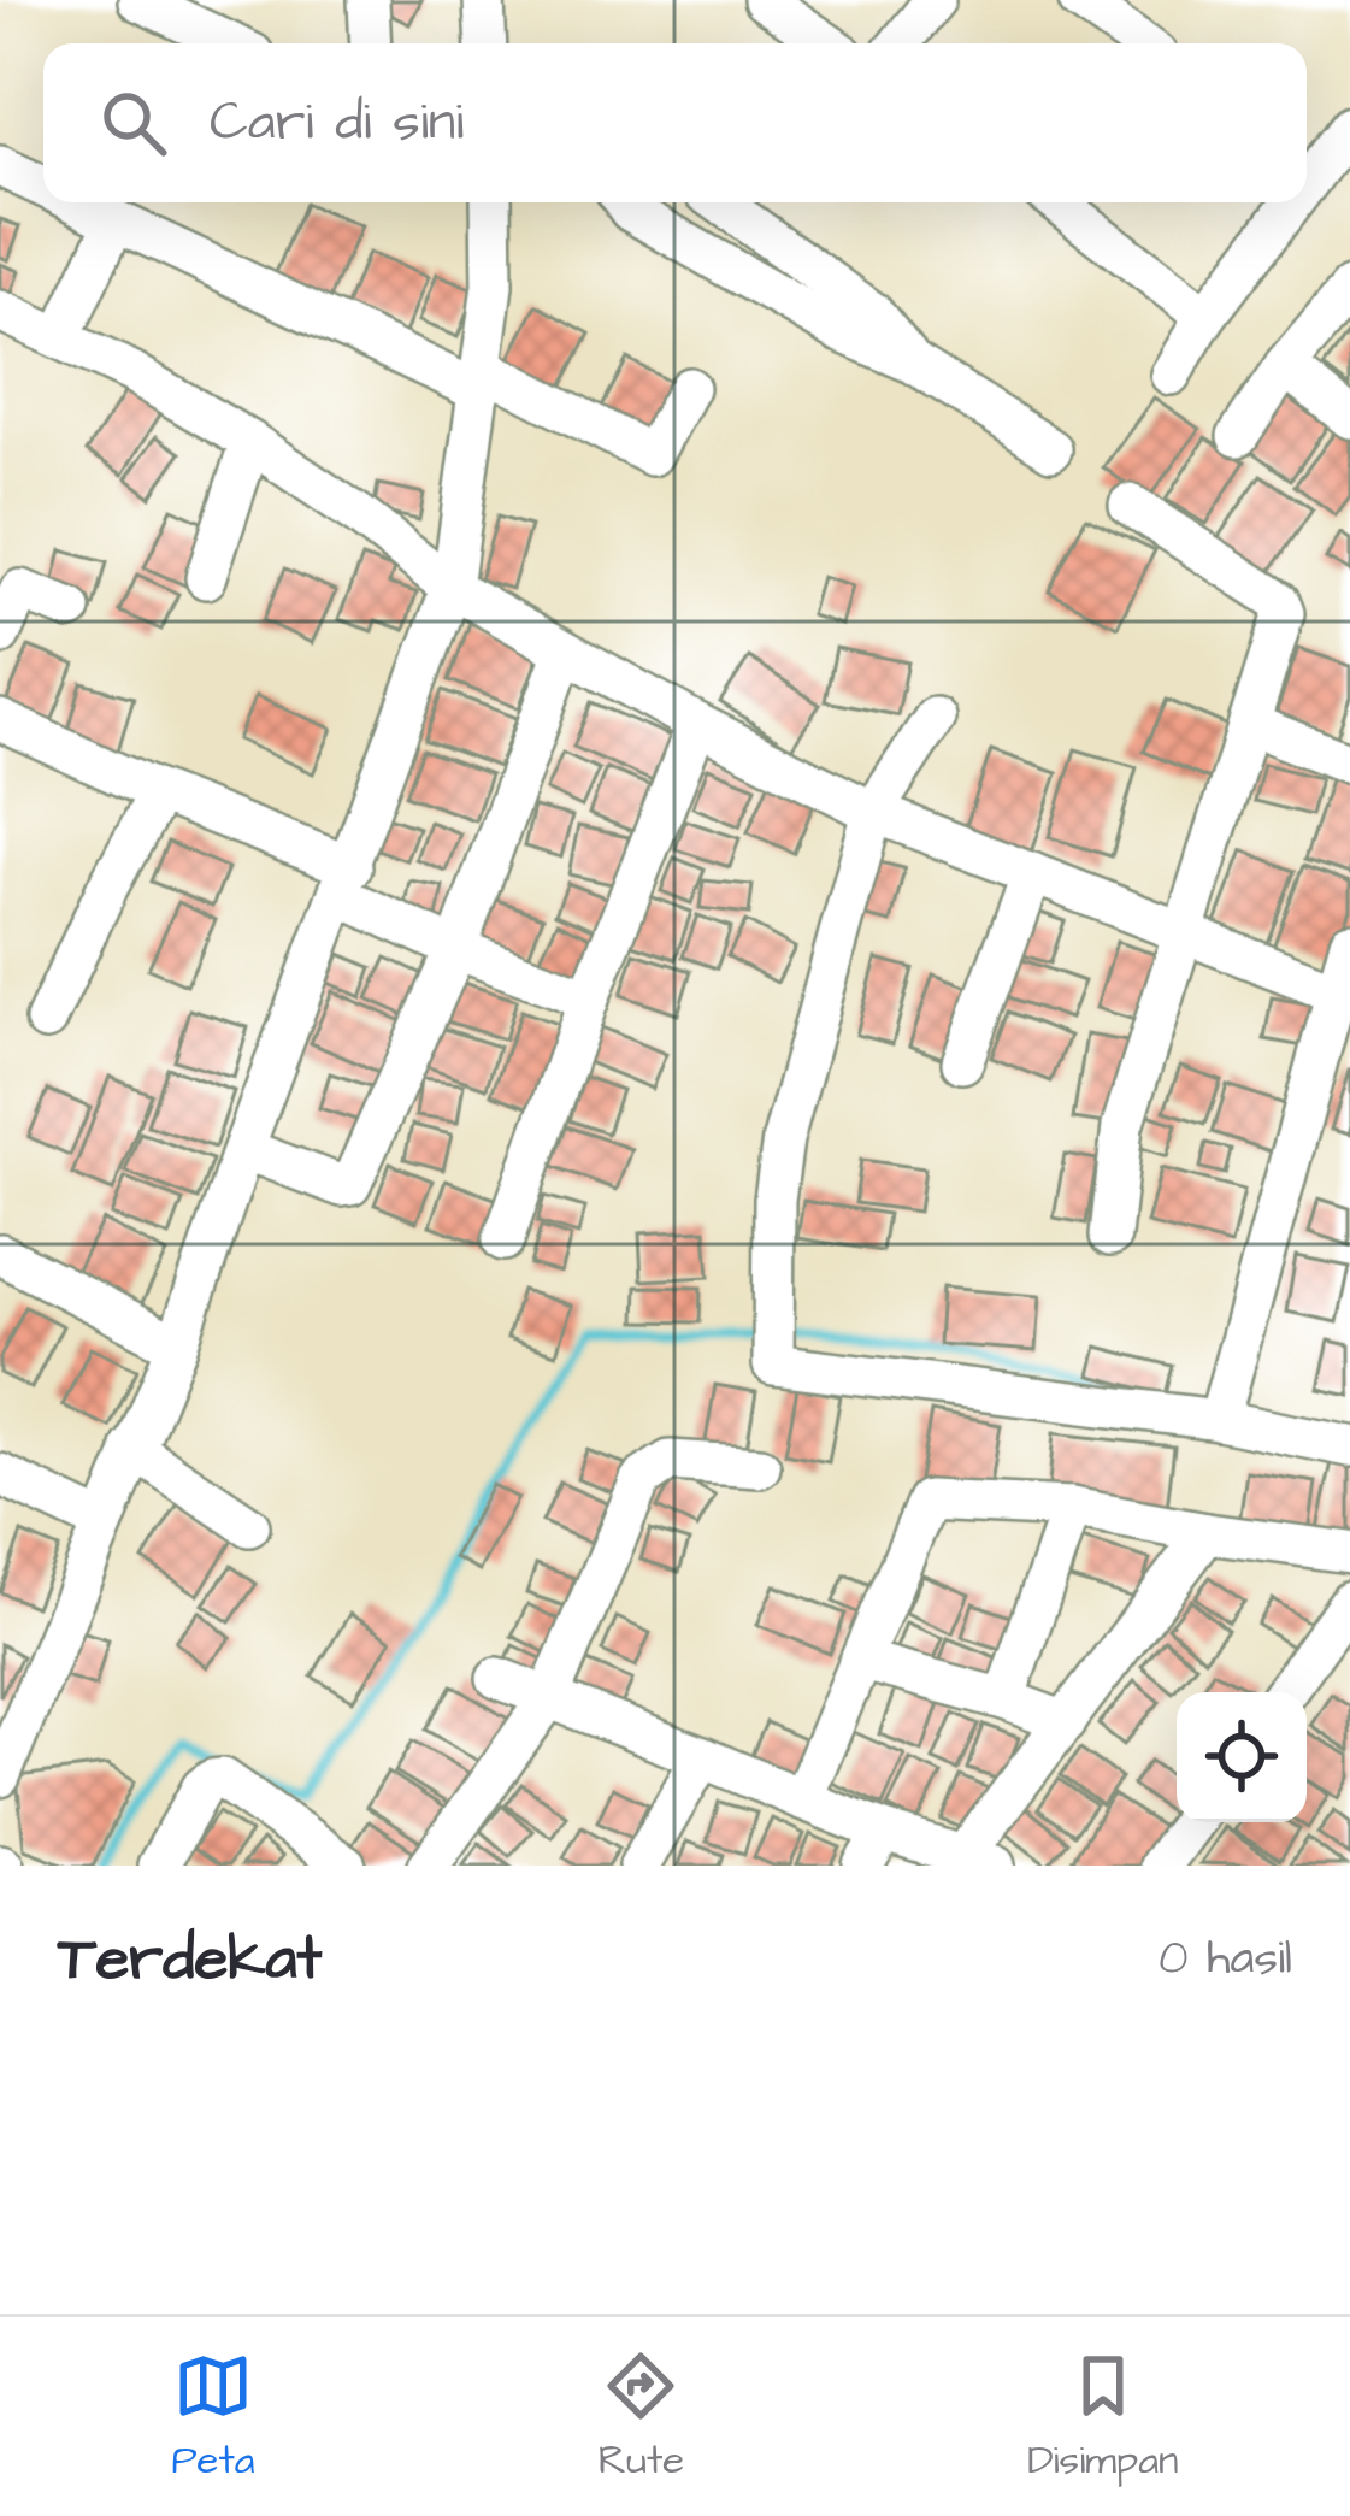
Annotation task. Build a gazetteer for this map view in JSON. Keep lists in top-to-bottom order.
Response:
{
  "page": {
    "search": "Cari di sini",
    "heading": ["Terdekat", "0 hasil"],
    "nav": ["Peta", "Rute", "Disimpan"]
  }
}
